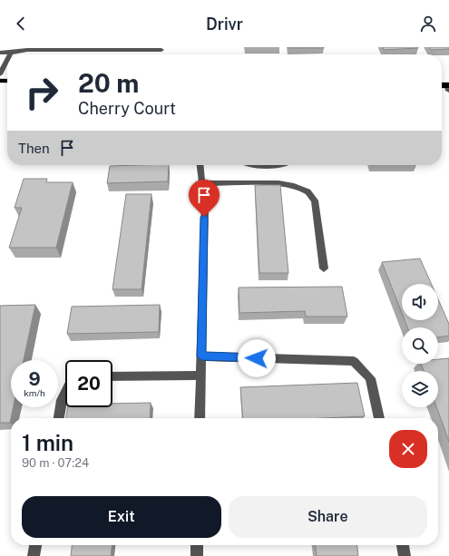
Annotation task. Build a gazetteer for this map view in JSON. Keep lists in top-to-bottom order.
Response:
{
  "page": {
    "header": "Drivr",
    "turn": ["20 m", "Cherry Court"],
    "then": "Then",
    "speed": "9 km/h",
    "limit": "20",
    "heading": ["1 min", "90 m · 07:24"],
    "buttons": ["Exit", "Share"]
  }
}
